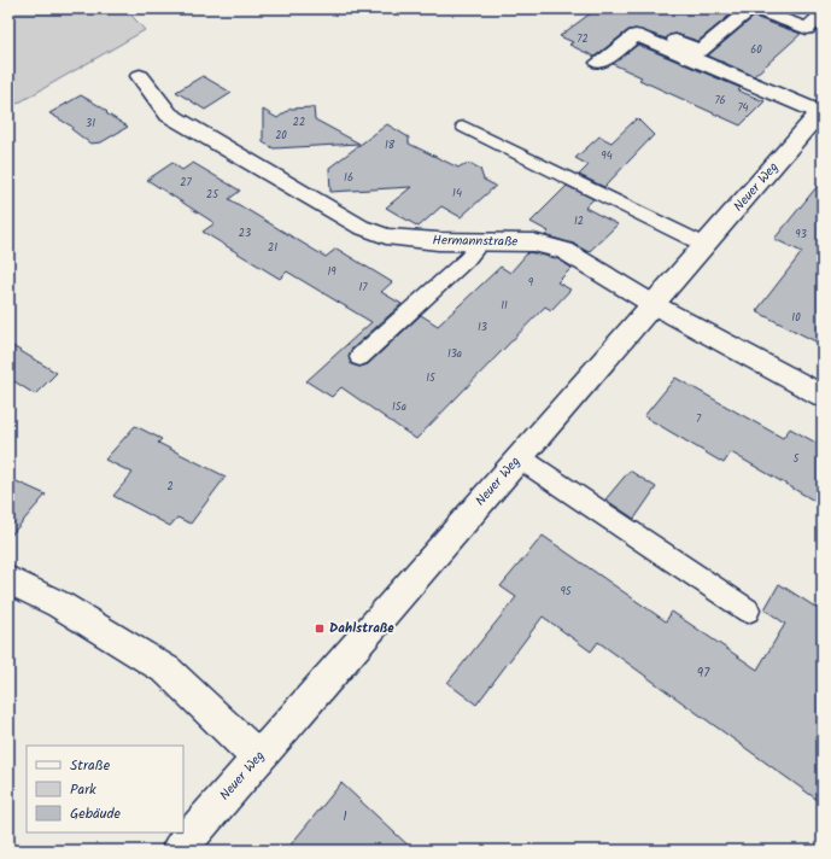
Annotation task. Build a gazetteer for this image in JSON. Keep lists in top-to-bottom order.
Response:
{
  "streets": {
    "street": ["Neuer Weg", "Hermannstraße"]
  },
  "crossings": [
    ["Neuer Weg", "Hermannstraße"]
  ],
  "places": {
    "transit": ["Dahlstraße"]
  },
  "house_numbers": [
    "72",
    "60",
    "76",
    "74",
    "22",
    "31",
    "20",
    "18",
    "94",
    "16",
    "27",
    "14",
    "25",
    "12",
    "23",
    "93",
    "21",
    "19",
    "9",
    "17",
    "11",
    "10",
    "13",
    "13a",
    "15",
    "15a",
    "7",
    "5",
    "2",
    "95",
    "97",
    "1"
  ],
  "legend": ["Straße", "Park", "Gebäude"]
}
